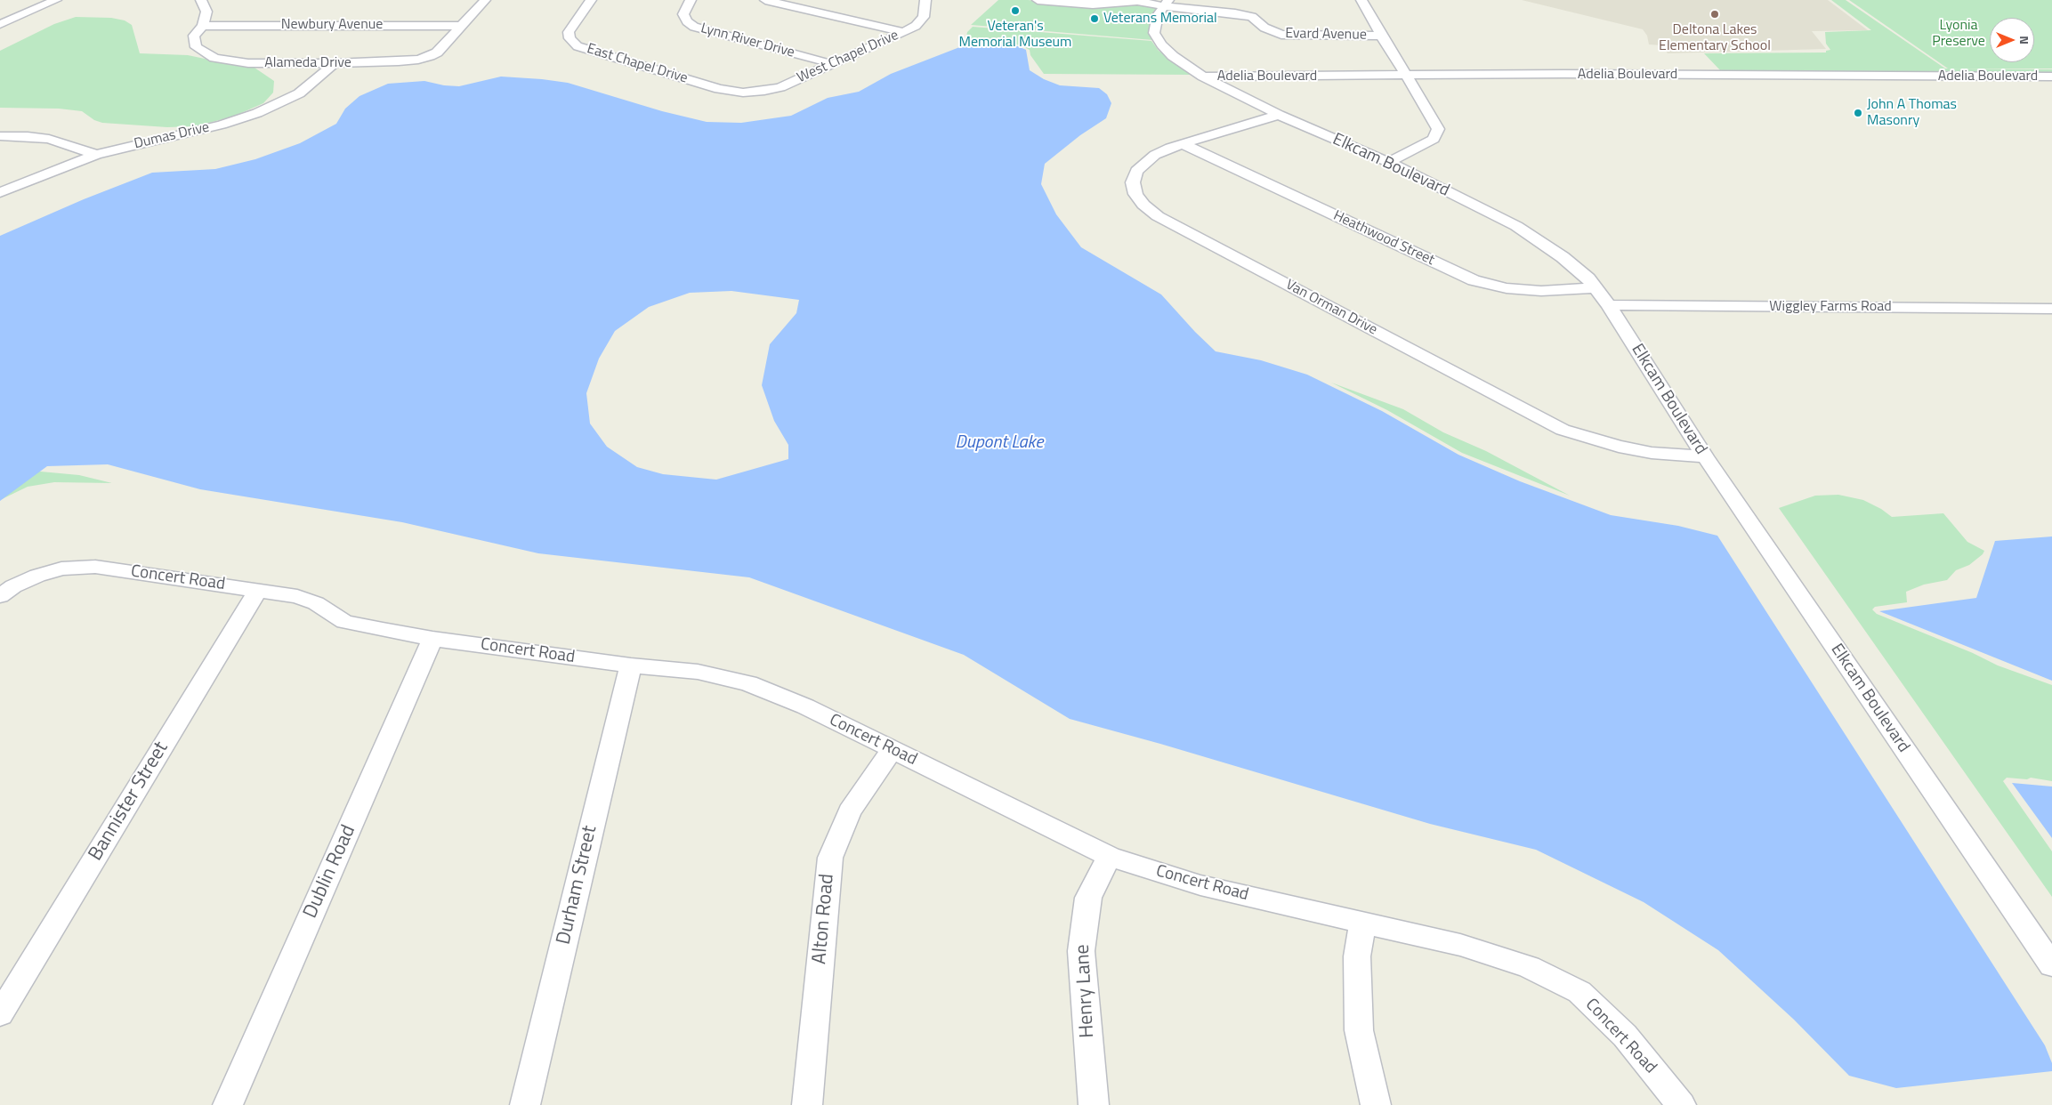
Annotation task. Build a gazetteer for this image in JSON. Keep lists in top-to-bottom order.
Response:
{
  "streets": {
    "street": [
      "Newbury Avenue",
      "Evard Avenue",
      "Lynn River Drive",
      "West Chapel Drive",
      "Alameda Drive",
      "East Chapel Drive",
      "Adelia Boulevard",
      "Dumas Drive",
      "Elkcam Boulevard",
      "Heathwood Street",
      "Wiggley Farms Road",
      "Van Orman Drive",
      "Concert Road",
      "Bannister Street",
      "Dublin Road",
      "Durham Street",
      "Alton Road",
      "Henry Lane"
    ]
  },
  "crossings": [
    ["Newbury Avenue", "Alameda Drive"],
    ["Evard Avenue", "Elkcam Boulevard"],
    ["Lynn River Drive", "West Chapel Drive"],
    ["West Chapel Drive", "East Chapel Drive"],
    ["Alameda Drive", "Dumas Drive"],
    ["Adelia Boulevard", "Elkcam Boulevard"],
    ["Elkcam Boulevard", "Heathwood Street"],
    ["Elkcam Boulevard", "Wiggley Farms Road"],
    ["Elkcam Boulevard", "Van Orman Drive"],
    ["Heathwood Street", "Van Orman Drive"],
    ["Concert Road", "Bannister Street"],
    ["Concert Road", "Dublin Road"],
    ["Concert Road", "Durham Street"],
    ["Concert Road", "Alton Road"],
    ["Concert Road", "Henry Lane"]
  ],
  "water": ["Dupont Lake"],
  "parks": ["Lyonia Preserve"],
  "places": [
    "Veteran's Memorial Museum",
    "Deltona Lakes Elementary School",
    "Veterans Memorial",
    "John A Thomas Masonry"
  ],
  "north": "right"
}
